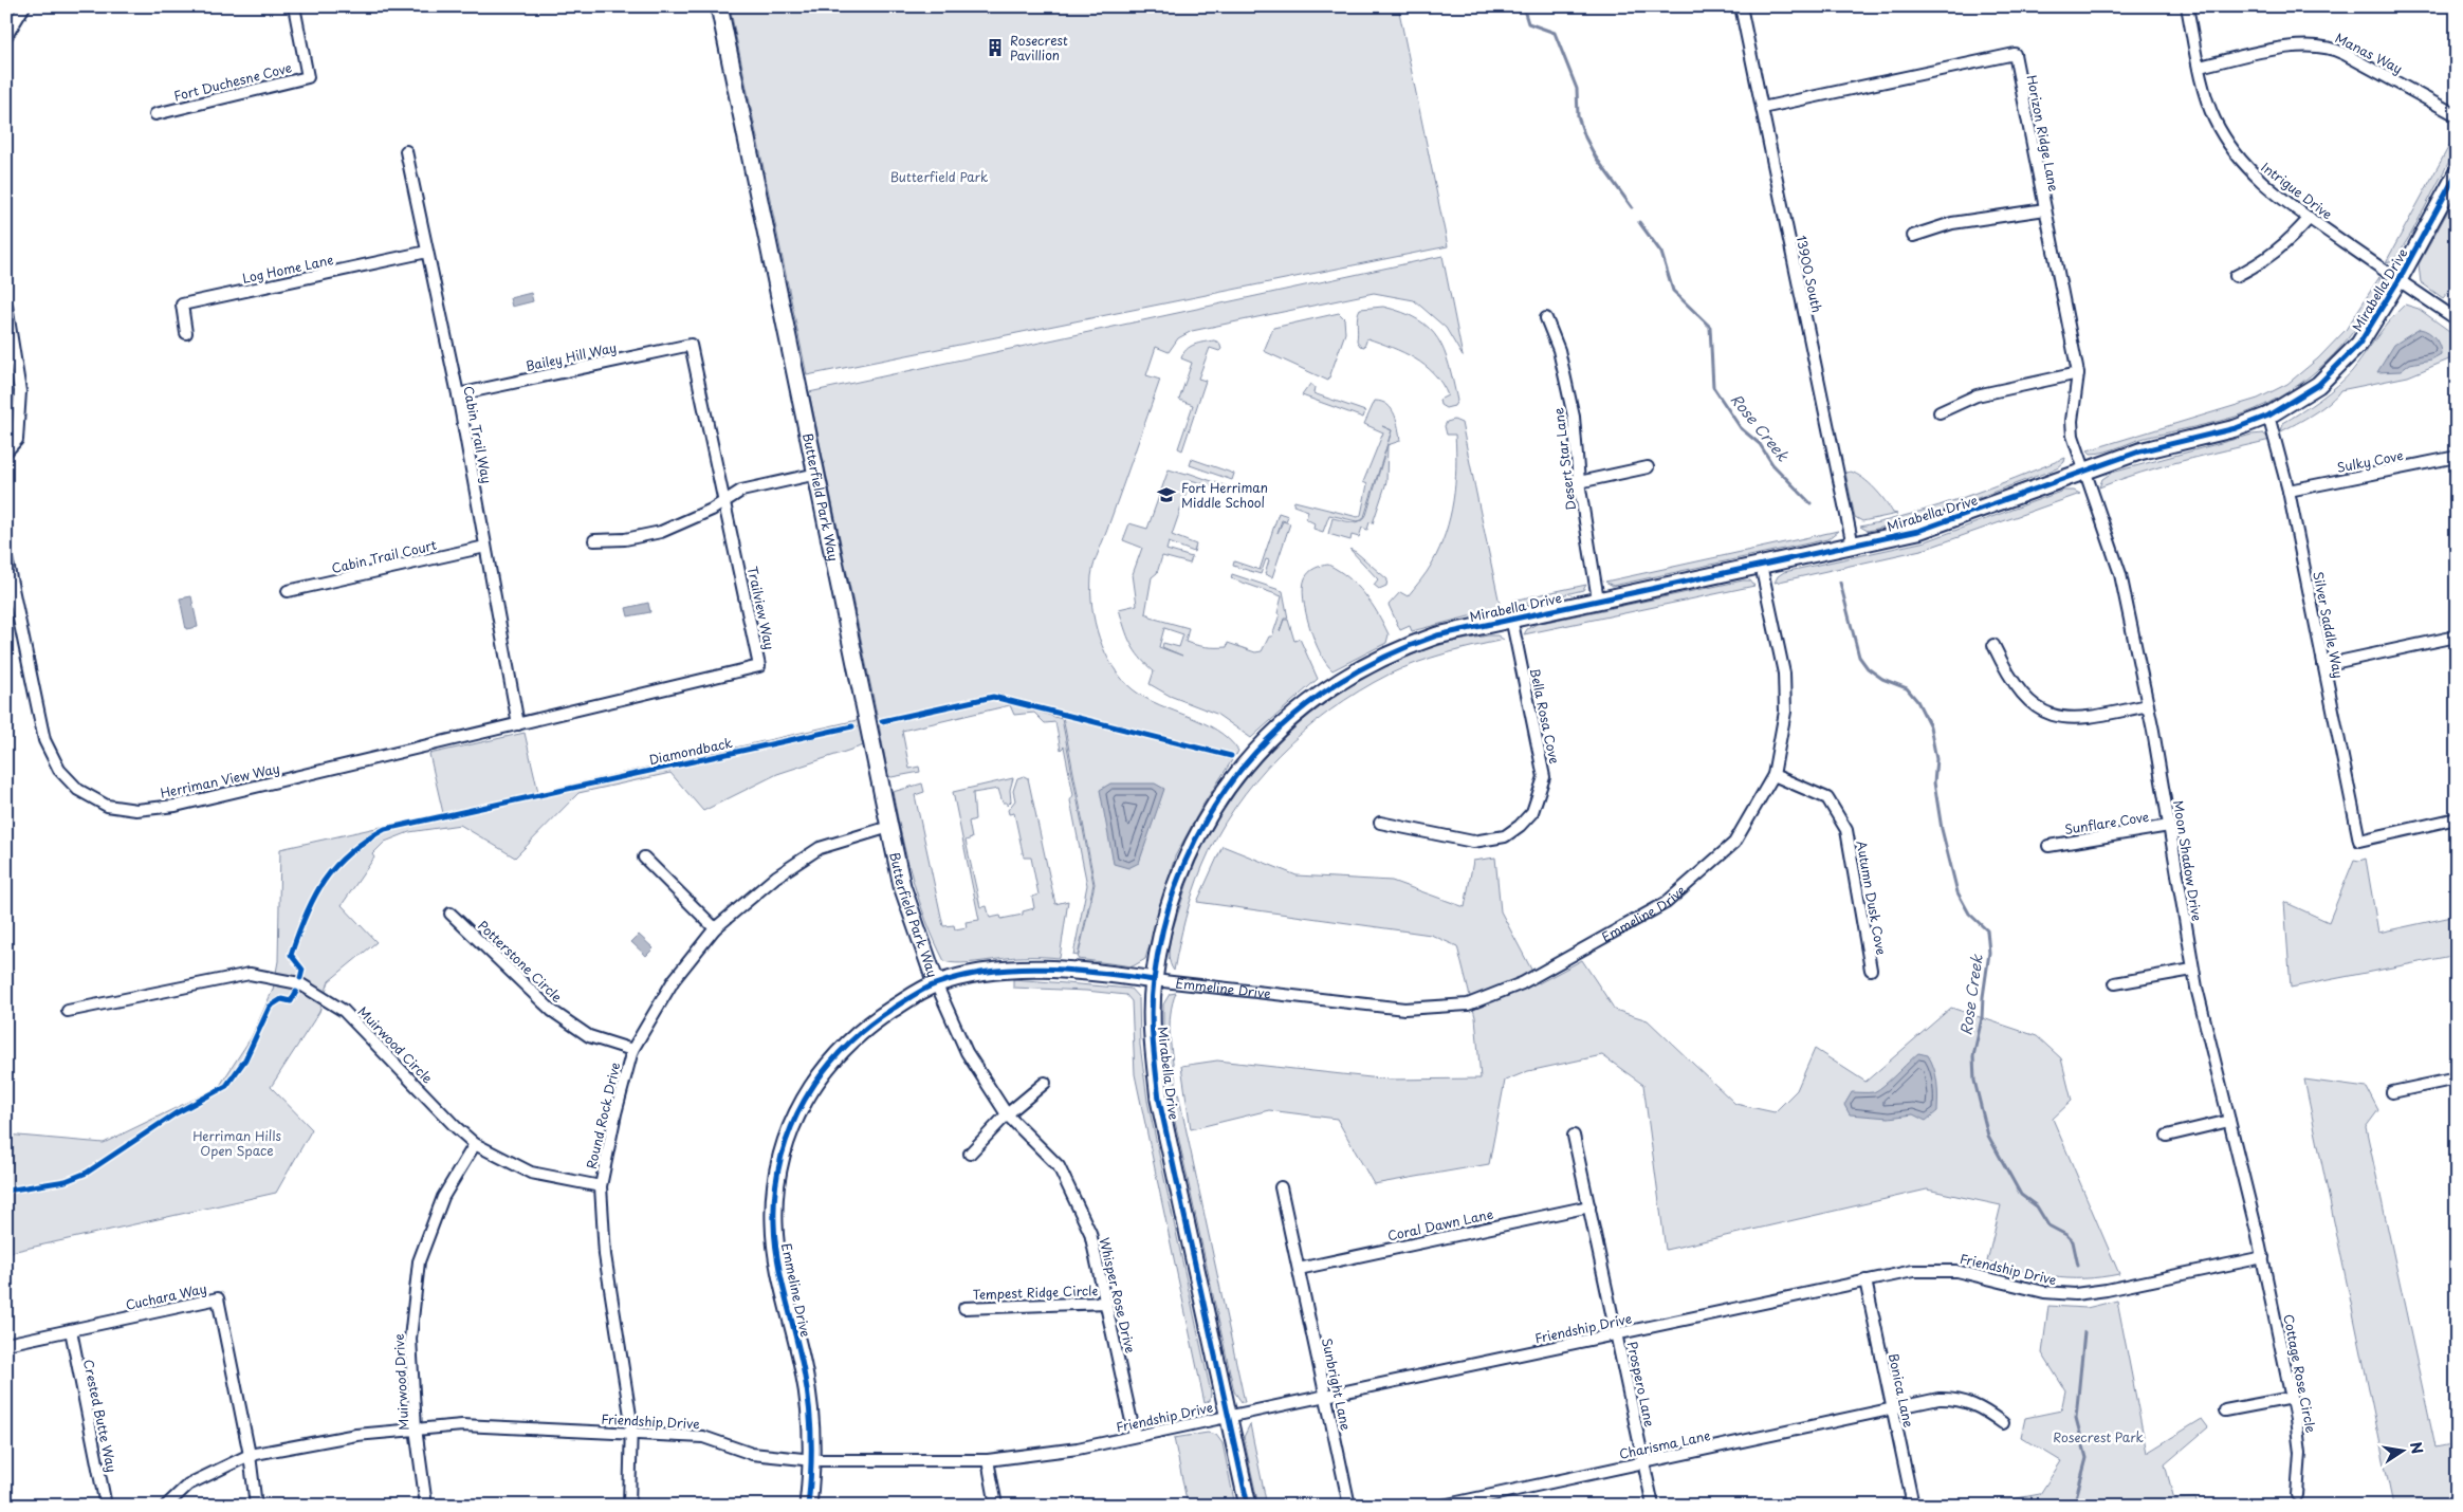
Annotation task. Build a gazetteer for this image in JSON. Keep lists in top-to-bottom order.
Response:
{
  "streets": {
    "street": [
      "Manas Way",
      "Fort Duchesne Cove",
      "Horizon Ridge Lane",
      "Intrigue Drive",
      "Log Home Lane",
      "13900 South",
      "Mirabella Drive",
      "Bailey Hill Way",
      "Cabin Trail Way",
      "Desert Star Lane",
      "Sulky Cove",
      "Butterfield Park Way",
      "Cabin Trail Court",
      "Trailview Way",
      "Silver Saddle Way",
      "Bella Rosa Cove",
      "Herriman View Way",
      "Sunflare Cove",
      "Moon Shadow Drive",
      "Autumn Dusk Cove",
      "Emmeline Drive",
      "Potterstone Circle",
      "Muirwood Circle",
      "Round Rock Drive",
      "Coral Dawn Lane",
      "Friendship Drive",
      "Tempest Ridge Circle",
      "Whisper Rose Drive",
      "Cuchara Way",
      "Cottage Rose Circle",
      "Muirwood Drive",
      "Sunbright Lane",
      "Prospero Lane",
      "Bonica Lane",
      "Crested Butte Way",
      "Charisma Lane"
    ],
    "cycle path": ["Diamondback"]
  },
  "crossings": [
    ["Manas Way", "Intrigue Drive"],
    ["Horizon Ridge Lane", "13900 South"],
    ["Horizon Ridge Lane", "Mirabella Drive"],
    ["Horizon Ridge Lane", "Moon Shadow Drive"],
    ["Intrigue Drive", "Mirabella Drive"],
    ["Log Home Lane", "Cabin Trail Way"],
    ["13900 South", "Mirabella Drive"],
    ["Mirabella Drive", "Desert Star Lane"],
    ["Mirabella Drive", "Silver Saddle Way"],
    ["Mirabella Drive", "Bella Rosa Cove"],
    ["Mirabella Drive", "Moon Shadow Drive"],
    ["Mirabella Drive", "Emmeline Drive"],
    ["Mirabella Drive", "Friendship Drive"],
    ["Bailey Hill Way", "Cabin Trail Way"],
    ["Bailey Hill Way", "Trailview Way"],
    ["Cabin Trail Way", "Cabin Trail Court"],
    ["Cabin Trail Way", "Trailview Way"],
    ["Cabin Trail Way", "Herriman View Way"],
    ["Sulky Cove", "Silver Saddle Way"],
    ["Butterfield Park Way", "Emmeline Drive"],
    ["Butterfield Park Way", "Round Rock Drive"],
    ["Butterfield Park Way", "Whisper Rose Drive"],
    ["Trailview Way", "Herriman View Way"],
    ["Sunflare Cove", "Moon Shadow Drive"],
    ["Moon Shadow Drive", "Friendship Drive"],
    ["Moon Shadow Drive", "Cottage Rose Circle"],
    ["Autumn Dusk Cove", "Emmeline Drive"],
    ["Emmeline Drive", "Friendship Drive"],
    ["Emmeline Drive", "Whisper Rose Drive"],
    ["Potterstone Circle", "Round Rock Drive"],
    ["Muirwood Circle", "Round Rock Drive"],
    ["Muirwood Circle", "Muirwood Drive"],
    ["Round Rock Drive", "Friendship Drive"],
    ["Coral Dawn Lane", "Sunbright Lane"],
    ["Coral Dawn Lane", "Prospero Lane"],
    ["Friendship Drive", "Whisper Rose Drive"],
    ["Friendship Drive", "Cuchara Way"],
    ["Friendship Drive", "Cottage Rose Circle"],
    ["Friendship Drive", "Muirwood Drive"],
    ["Friendship Drive", "Sunbright Lane"],
    ["Friendship Drive", "Prospero Lane"],
    ["Friendship Drive", "Bonica Lane"],
    ["Tempest Ridge Circle", "Whisper Rose Drive"],
    ["Cuchara Way", "Crested Butte Way"],
    ["Prospero Lane", "Charisma Lane"],
    ["Bonica Lane", "Charisma Lane"]
  ],
  "water": ["Rose Creek"],
  "parks": ["Butterfield Park", "Herriman Hills Open Space", "Rosecrest Park"],
  "places": {
    "building": ["Rosecrest Pavillion"],
    "school or university": ["Fort Herriman Middle School"]
  },
  "north": "right"
}
